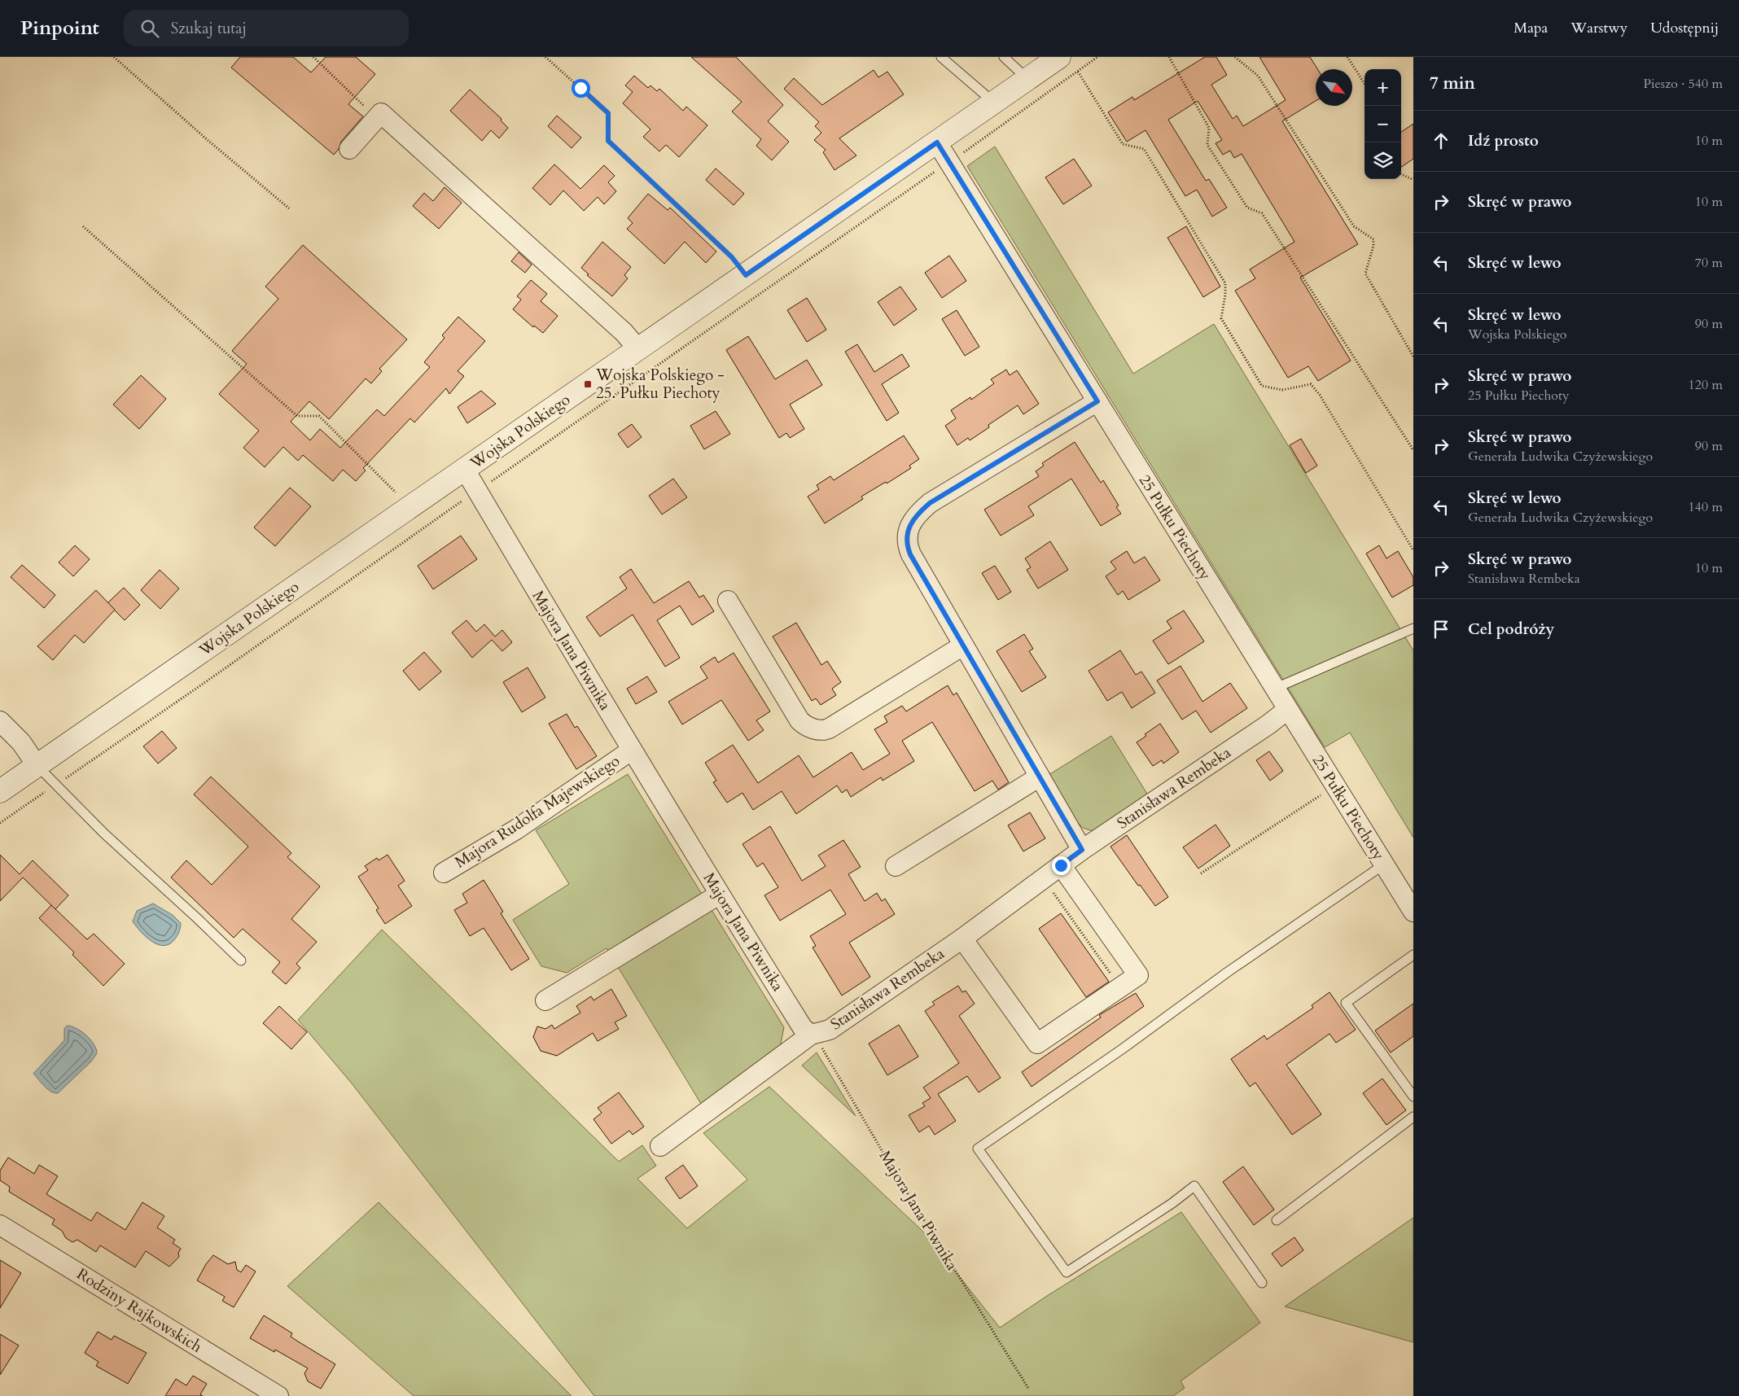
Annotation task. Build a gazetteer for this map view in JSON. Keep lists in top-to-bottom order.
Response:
{
  "streets": {
    "main road": ["Wojska Polskiego"],
    "street": [
      "25 Pułku Piechoty",
      "Majora Jana Piwnika",
      "Stanisława Rembeka",
      "Majora Rudolfa Majewskiego",
      "Rodziny Rajkowskich"
    ]
  },
  "crossings": [
    ["Wojska Polskiego", "25 Pułku Piechoty"],
    ["Wojska Polskiego", "Majora Jana Piwnika"],
    ["25 Pułku Piechoty", "Stanisława Rembeka"],
    ["Majora Jana Piwnika", "Stanisława Rembeka"],
    ["Majora Jana Piwnika", "Majora Rudolfa Majewskiego"]
  ],
  "places": {
    "transit": ["Wojska Polskiego - 25. Pułku Piechoty"]
  },
  "north": "bottom right",
  "page": {
    "header": "Pinpoint",
    "search": "Szukaj tutaj",
    "nav": ["Mapa", "Warstwy", "Udostępnij"],
    "heading": ["7 min", "Pieszo · 540 m"],
    "map_buttons": ["+", "−"],
    "list": [
      ["Idź prosto", "10 m"],
      ["Skręć w prawo", "10 m"],
      ["Skręć w lewo", "70 m"],
      ["Skręć w lewo", "Wojska Polskiego", "90 m"],
      ["Skręć w prawo", "25 Pułku Piechoty", "120 m"],
      ["Skręć w prawo", "Generała Ludwika Czyżewskiego", "90 m"],
      ["Skręć w lewo", "Generała Ludwika Czyżewskiego", "140 m"],
      ["Skręć w prawo", "Stanisława Rembeka", "10 m"],
      "Cel podróży"
    ]
  }
}
